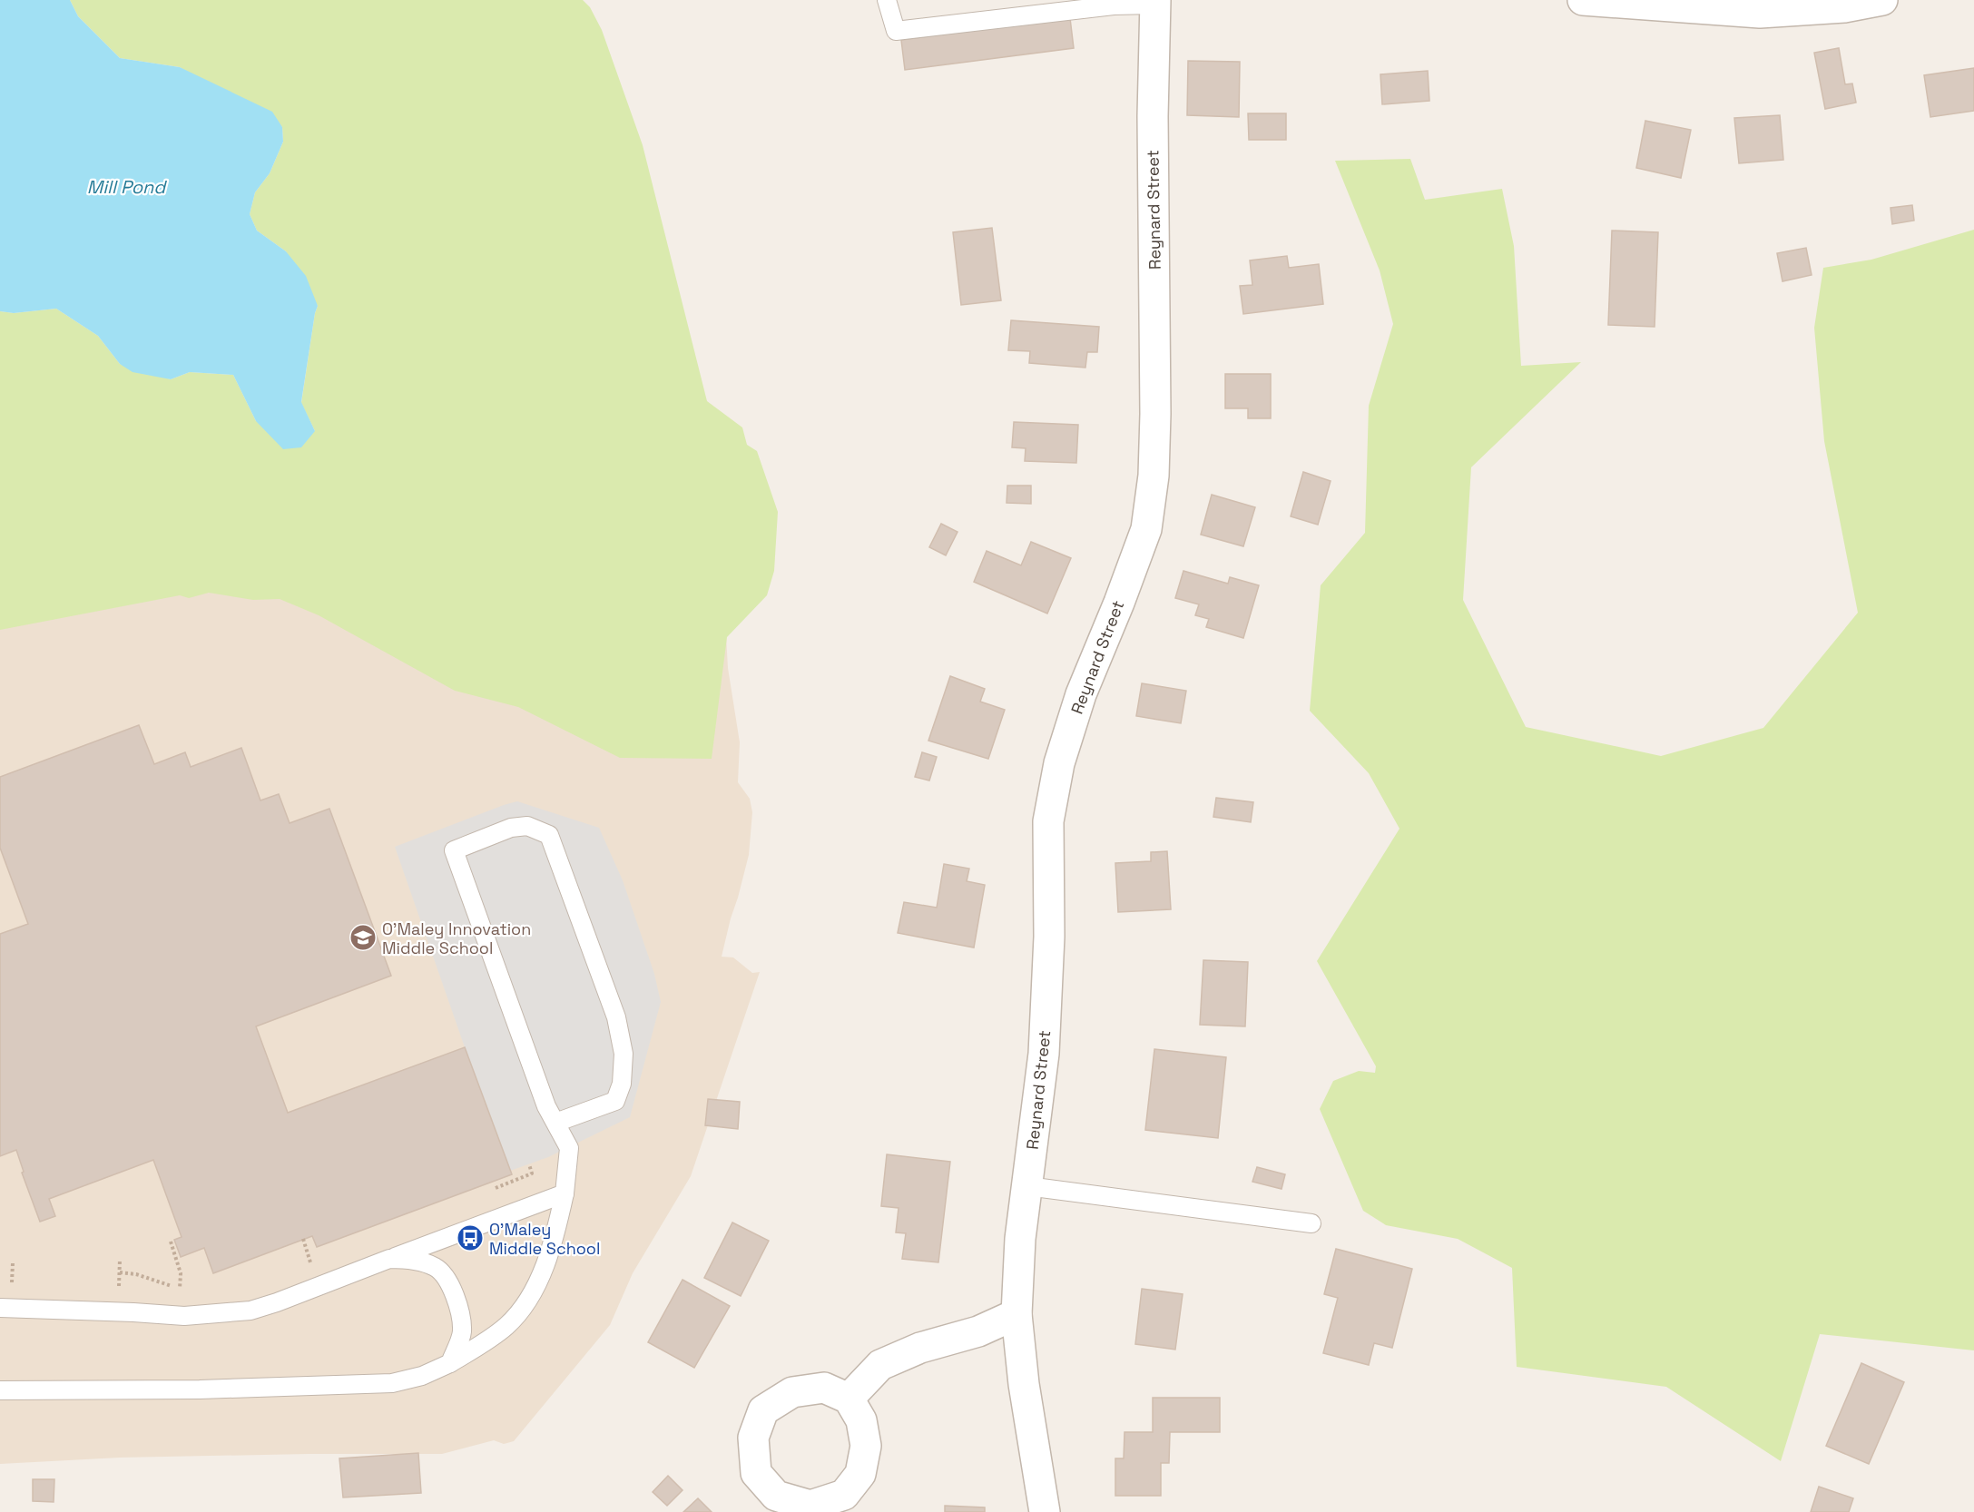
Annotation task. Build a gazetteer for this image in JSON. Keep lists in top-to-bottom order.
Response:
{
  "streets": {
    "street": ["Reynard Street"]
  },
  "water": ["Mill Pond"],
  "places": {
    "school or university": ["O'Maley Innovation Middle School"],
    "bus stop": ["O'Maley Middle School"]
  }
}
